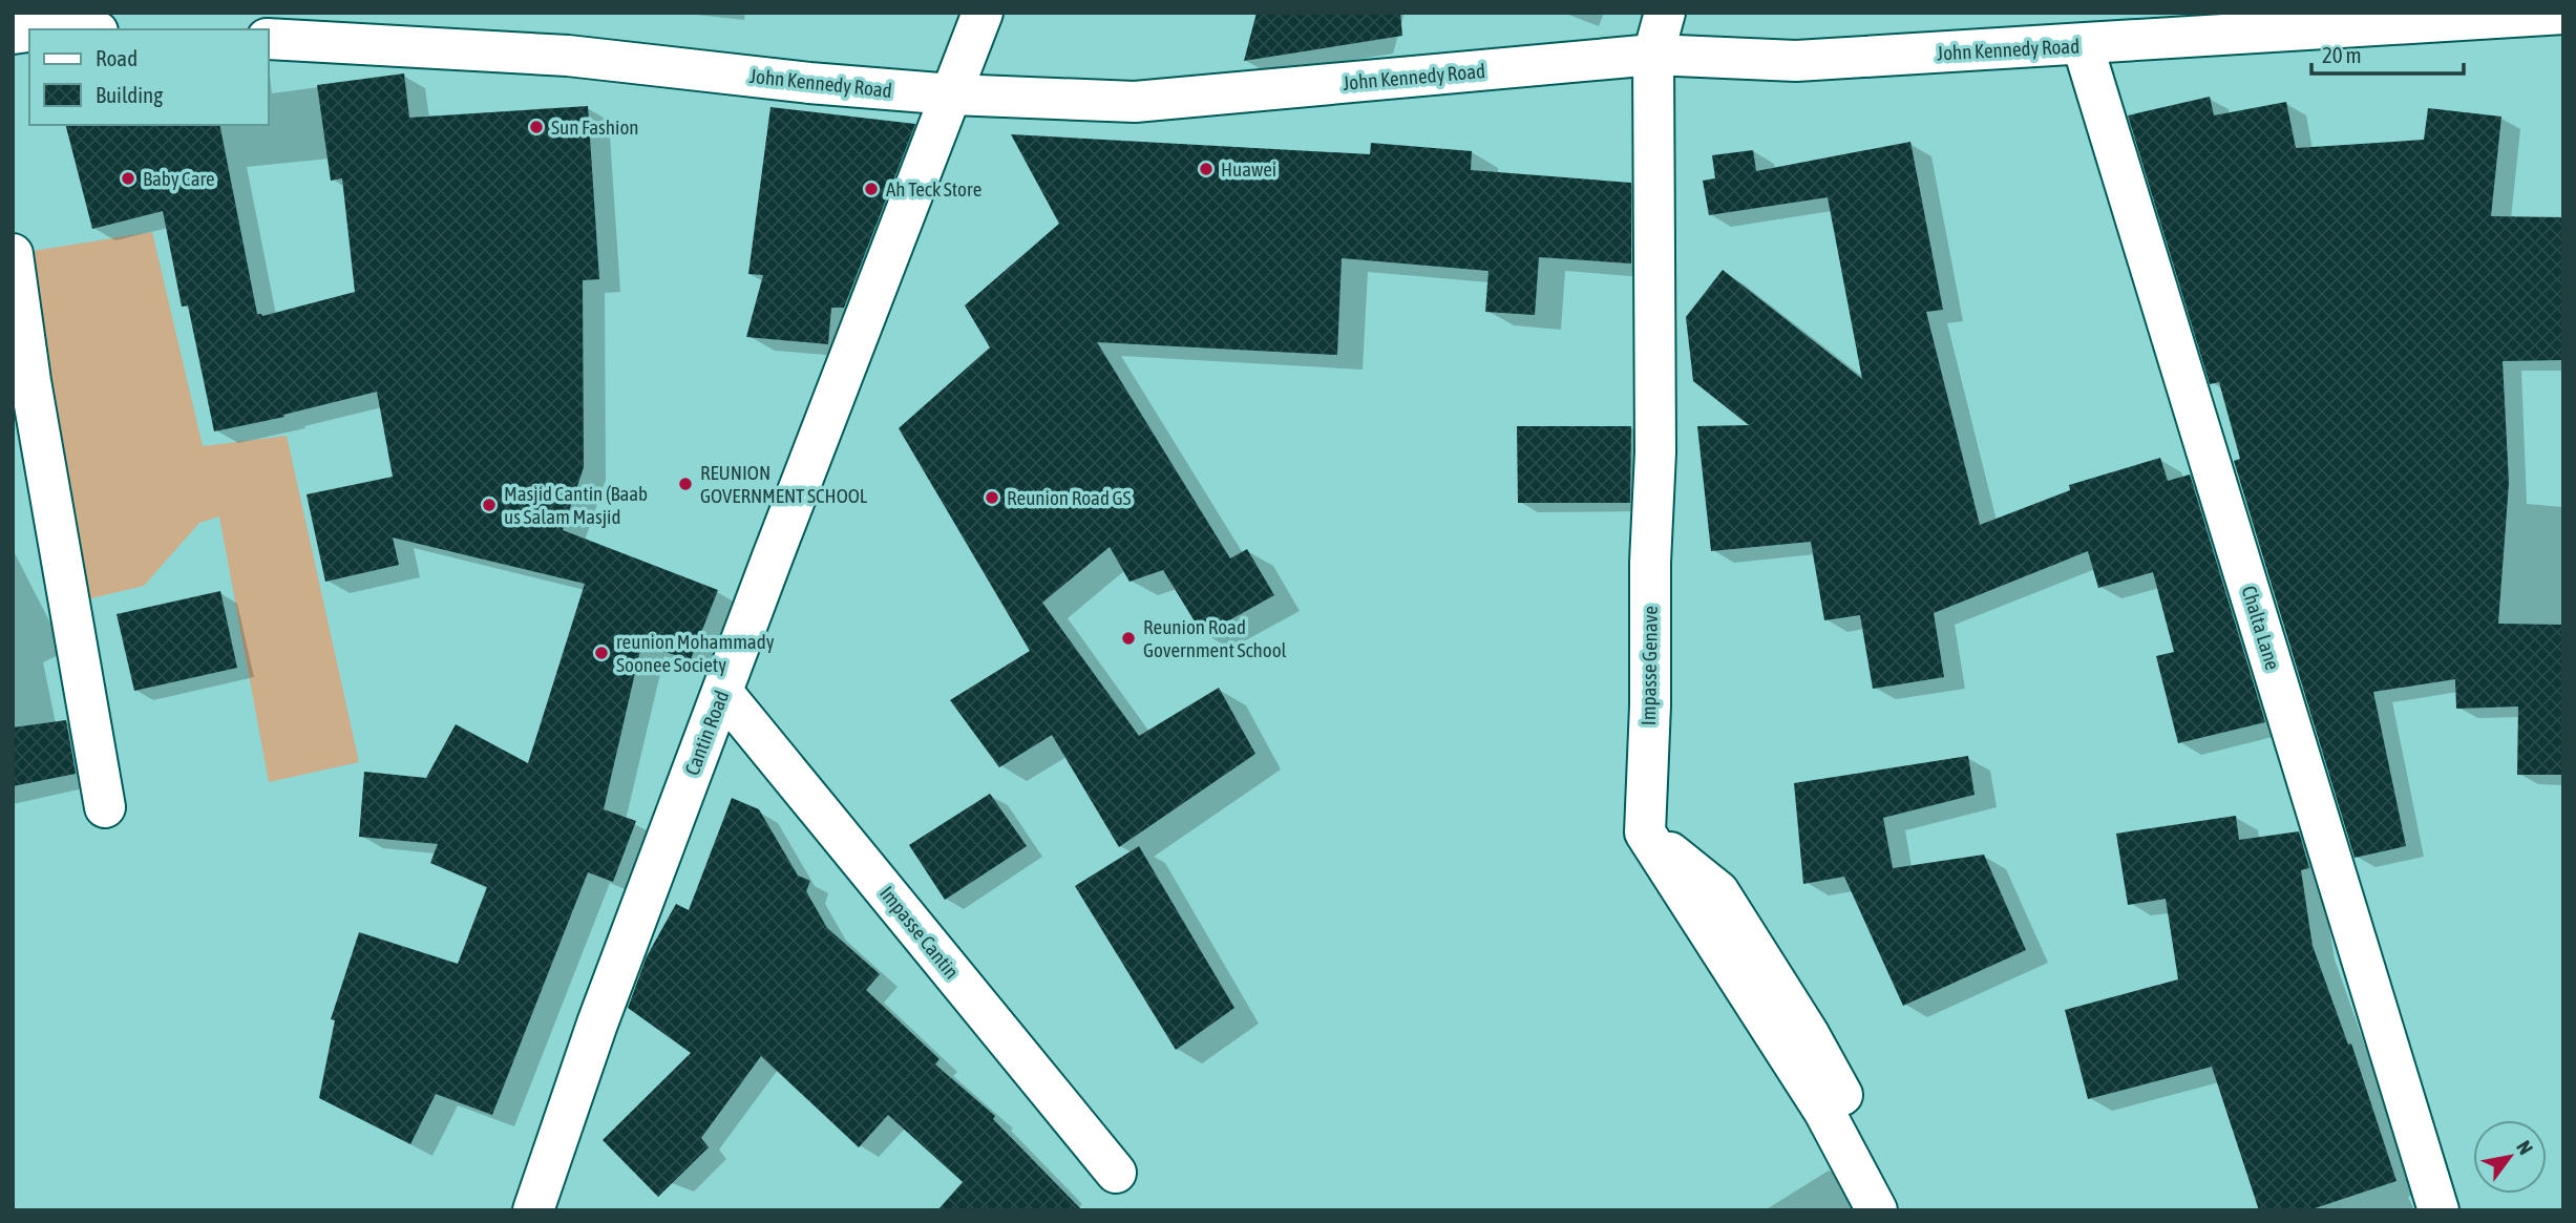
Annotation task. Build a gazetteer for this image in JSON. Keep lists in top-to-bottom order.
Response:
{
  "streets": {
    "street": [
      "John Kennedy Road",
      "Chalta Lane",
      "Impasse Genave",
      "Cantin Road",
      "Impasse Cantin"
    ]
  },
  "crossings": [
    ["John Kennedy Road", "Chalta Lane"],
    ["John Kennedy Road", "Impasse Genave"],
    ["John Kennedy Road", "Cantin Road"],
    ["Cantin Road", "Impasse Cantin"]
  ],
  "places": [
    "Sun Fashion",
    "Huawei",
    "Baby Care",
    "Ah Teck Store",
    "REUNION GOVERNMENT SCHOOL",
    "Reunion Road GS",
    "Masjid Cantin (Baab us Salam Masjid",
    "Reunion Road Government School",
    "reunion Mohammady Soonee Society"
  ],
  "legend": ["Road", "Building"],
  "scale_bar": "20 m",
  "north": "top right"
}
